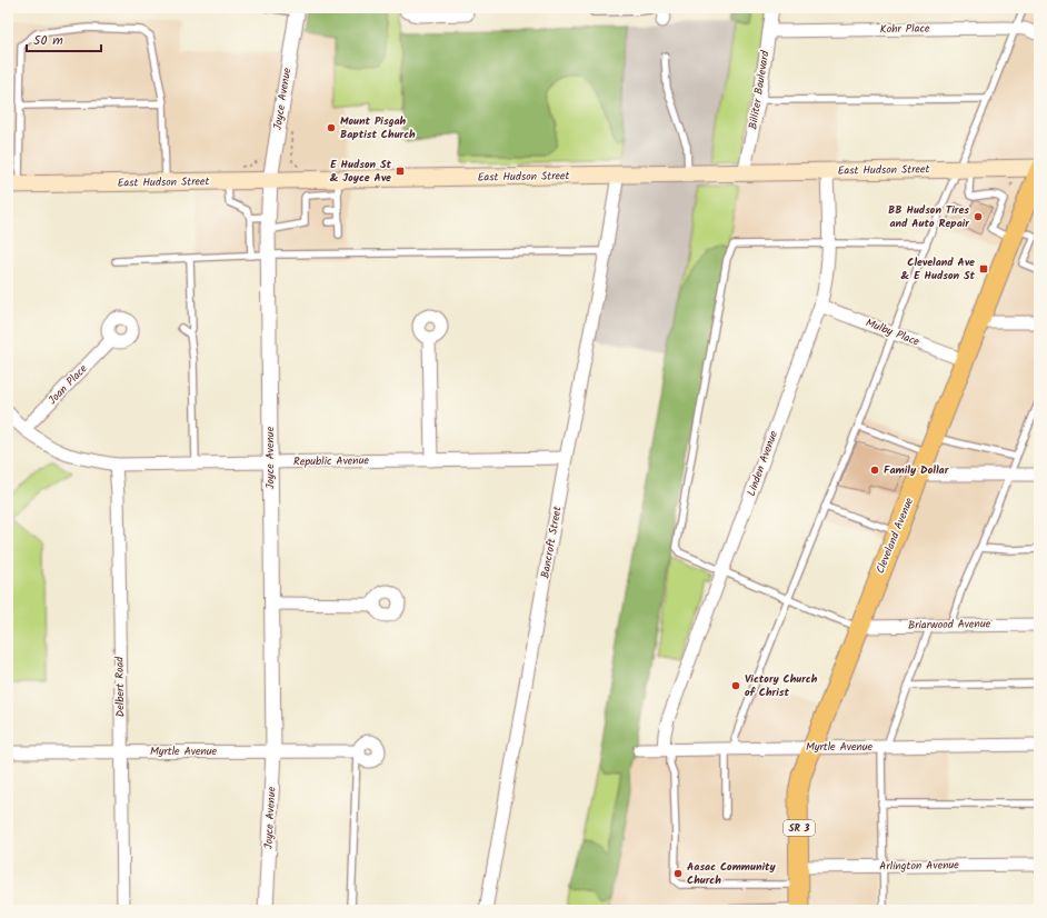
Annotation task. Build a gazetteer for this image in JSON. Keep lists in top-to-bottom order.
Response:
{
  "streets": {
    "main road": ["East Hudson Street", "Cleveland Avenue", "SR 3"],
    "street": [
      "Kohr Place",
      "Billiter Boulevard",
      "Joyce Avenue",
      "Mulby Place",
      "Joan Place",
      "Republic Avenue",
      "Linden Avenue",
      "Bancroft Street",
      "Briarwood Avenue",
      "Delbert Road",
      "Myrtle Avenue",
      "Arlington Avenue"
    ]
  },
  "crossings": [
    ["Kohr Place", "Billiter Boulevard"],
    ["Billiter Boulevard", "East Hudson Street"],
    ["Joyce Avenue", "East Hudson Street"],
    ["Joyce Avenue", "Republic Avenue"],
    ["Joyce Avenue", "Myrtle Avenue"],
    ["East Hudson Street", "Linden Avenue"],
    ["East Hudson Street", "Cleveland Avenue"],
    ["East Hudson Street", "Bancroft Street"],
    ["Mulby Place", "Linden Avenue"],
    ["Mulby Place", "Cleveland Avenue"],
    ["Joan Place", "Republic Avenue"],
    ["Republic Avenue", "Bancroft Street"],
    ["Republic Avenue", "Delbert Road"],
    ["Linden Avenue", "Myrtle Avenue"],
    ["Cleveland Avenue", "Briarwood Avenue"],
    ["Cleveland Avenue", "Myrtle Avenue"],
    ["Cleveland Avenue", "Arlington Avenue"],
    ["Delbert Road", "Myrtle Avenue"]
  ],
  "places": {
    "other": [
      "Mount Pisgah Baptist Church",
      "BB Hudson Tires and Auto Repair",
      "Family Dollar",
      "Victory Church of Christ",
      "Aasac Community Church"
    ],
    "transit": ["E Hudson St & Joyce Ave", "Cleveland Ave & E Hudson St"]
  },
  "scale_bar": "50 m"
}
